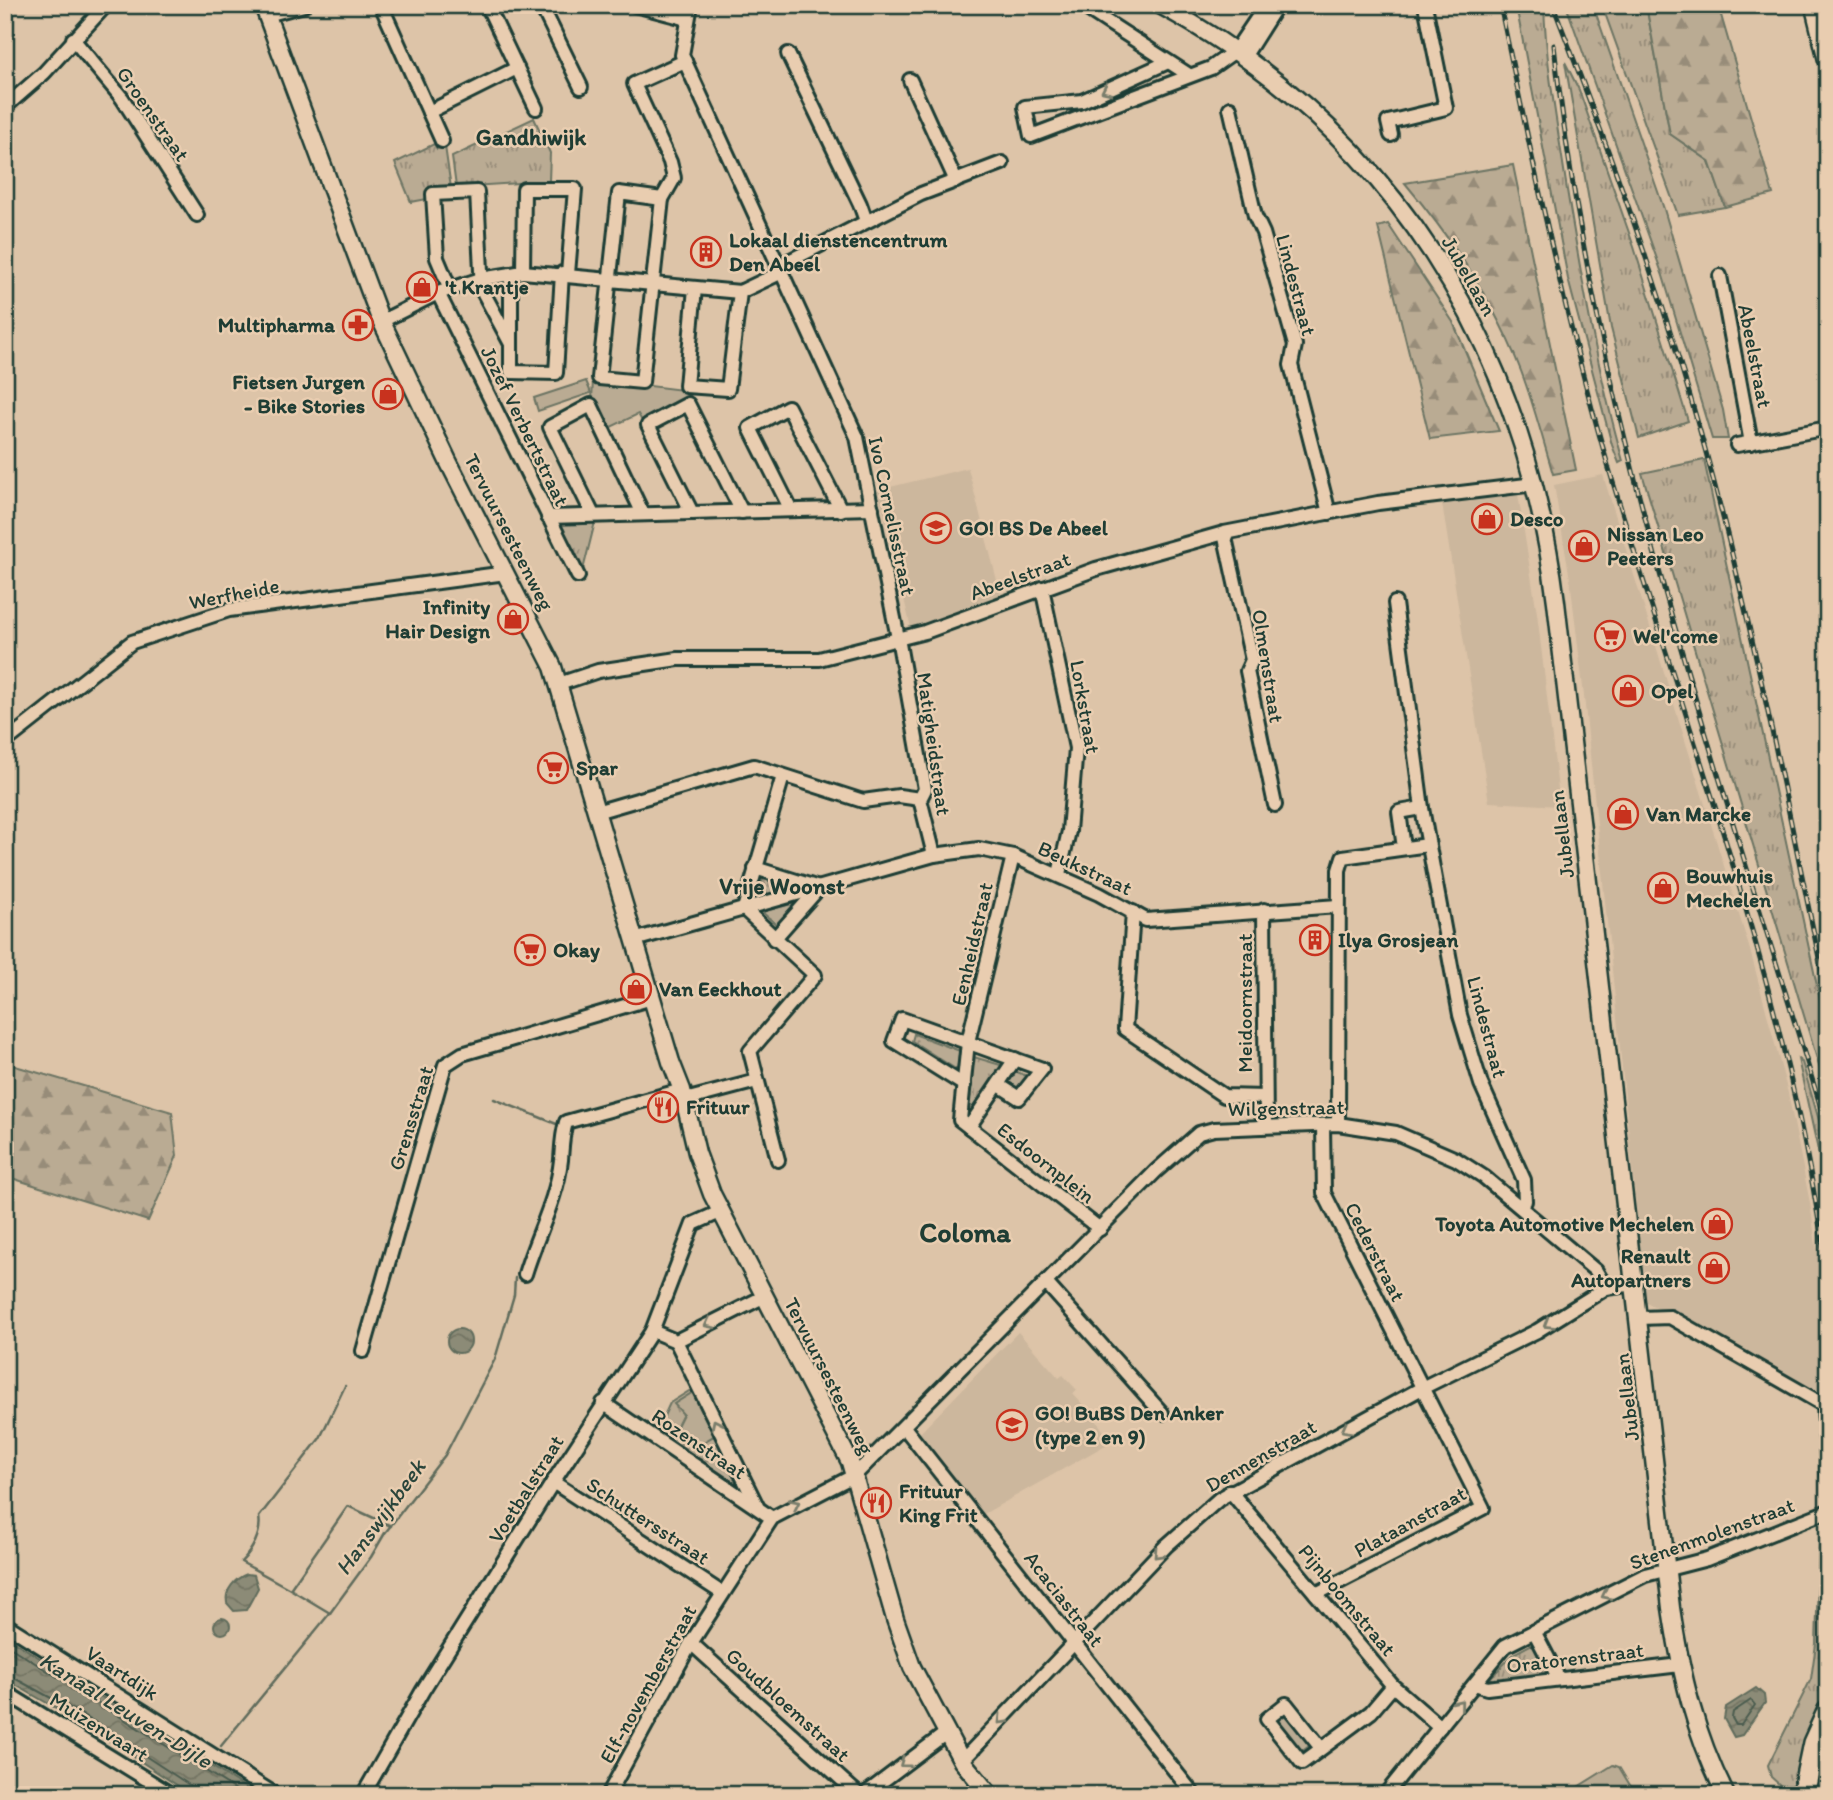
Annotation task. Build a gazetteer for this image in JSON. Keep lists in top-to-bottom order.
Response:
{
  "streets": {
    "main road": ["Jubellaan", "Tervuursesteenweg"],
    "street": [
      "Groenstraat",
      "Lindestraat",
      "Abeelstraat",
      "Jozef Verbertstraat",
      "Ivo Cornelisstraat",
      "Werfheide",
      "Olmenstraat",
      "Lorkstraat",
      "Matigheidstraat",
      "Beukstraat",
      "Eenheidstraat",
      "Meidoornstraat",
      "Wilgenstraat",
      "Grensstraat",
      "Esdoornplein",
      "Cederstraat",
      "Rozenstraat",
      "Dennenstraat",
      "Voetbalstraat",
      "Schuttersstraat",
      "Plataanstraat",
      "Stenenmolenstraat",
      "Acaciastraat",
      "Pijnboomstraat",
      "Oratorenstraat",
      "Vaartdijk",
      "Elf-novemberstraat",
      "Goudbloemstraat",
      "Muizenvaart"
    ]
  },
  "crossings": [
    ["Jubellaan", "Abeelstraat"],
    ["Jubellaan", "Stenenmolenstraat"],
    ["Jubellaan", "Oratorenstraat"],
    ["Lindestraat", "Abeelstraat"],
    ["Lindestraat", "Wilgenstraat"],
    ["Abeelstraat", "Ivo Cornelisstraat"],
    ["Abeelstraat", "Tervuursesteenweg"],
    ["Abeelstraat", "Olmenstraat"],
    ["Abeelstraat", "Lorkstraat"],
    ["Abeelstraat", "Matigheidstraat"],
    ["Ivo Cornelisstraat", "Matigheidstraat"],
    ["Tervuursesteenweg", "Werfheide"],
    ["Tervuursesteenweg", "Beukstraat"],
    ["Tervuursesteenweg", "Wilgenstraat"],
    ["Tervuursesteenweg", "Grensstraat"],
    ["Tervuursesteenweg", "Dennenstraat"],
    ["Tervuursesteenweg", "Voetbalstraat"],
    ["Lorkstraat", "Beukstraat"],
    ["Matigheidstraat", "Beukstraat"],
    ["Beukstraat", "Eenheidstraat"],
    ["Beukstraat", "Meidoornstraat"],
    ["Eenheidstraat", "Esdoornplein"],
    ["Meidoornstraat", "Wilgenstraat"],
    ["Wilgenstraat", "Esdoornplein"],
    ["Wilgenstraat", "Cederstraat"],
    ["Wilgenstraat", "Rozenstraat"],
    ["Wilgenstraat", "Dennenstraat"],
    ["Wilgenstraat", "Acaciastraat"],
    ["Wilgenstraat", "Elf-novemberstraat"],
    ["Cederstraat", "Dennenstraat"],
    ["Cederstraat", "Plataanstraat"],
    ["Rozenstraat", "Voetbalstraat"],
    ["Rozenstraat", "Elf-novemberstraat"],
    ["Dennenstraat", "Plataanstraat"],
    ["Dennenstraat", "Acaciastraat"],
    ["Dennenstraat", "Pijnboomstraat"],
    ["Voetbalstraat", "Schuttersstraat"],
    ["Schuttersstraat", "Elf-novemberstraat"],
    ["Plataanstraat", "Pijnboomstraat"],
    ["Stenenmolenstraat", "Pijnboomstraat"],
    ["Stenenmolenstraat", "Oratorenstraat"],
    ["Elf-novemberstraat", "Goudbloemstraat"]
  ],
  "one_way": ["Dennenstraat"],
  "districts": ["Gandhiwijk", "Vrije Woonst", "Coloma"],
  "water": ["Hanswijkbeek", "Kanaal Leuven-Dijle"],
  "places": {
    "building": ["Lokaal dienstencentrum Den Abeel", "Ilya Grosjean"],
    "shop": [
      "'t Krantje",
      "Fietsen Jurgen - Bike Stories",
      "Desco",
      "Nissan Leo Peeters",
      "Infinity Hair Design",
      "Opel",
      "Van Marcke",
      "Bouwhuis Mechelen",
      "Van Eeckhout",
      "Toyota Automotive Mechelen",
      "Renault Autopartners"
    ],
    "pharmacy": ["Multipharma"],
    "school or university": ["GO! BS De Abeel", "GO! BuBS Den Anker (type 2 en 9)"],
    "supermarket": ["Wel'come", "Spar", "Okay"],
    "restaurant": ["Frituur", "Frituur King Frit"]
  }
}
